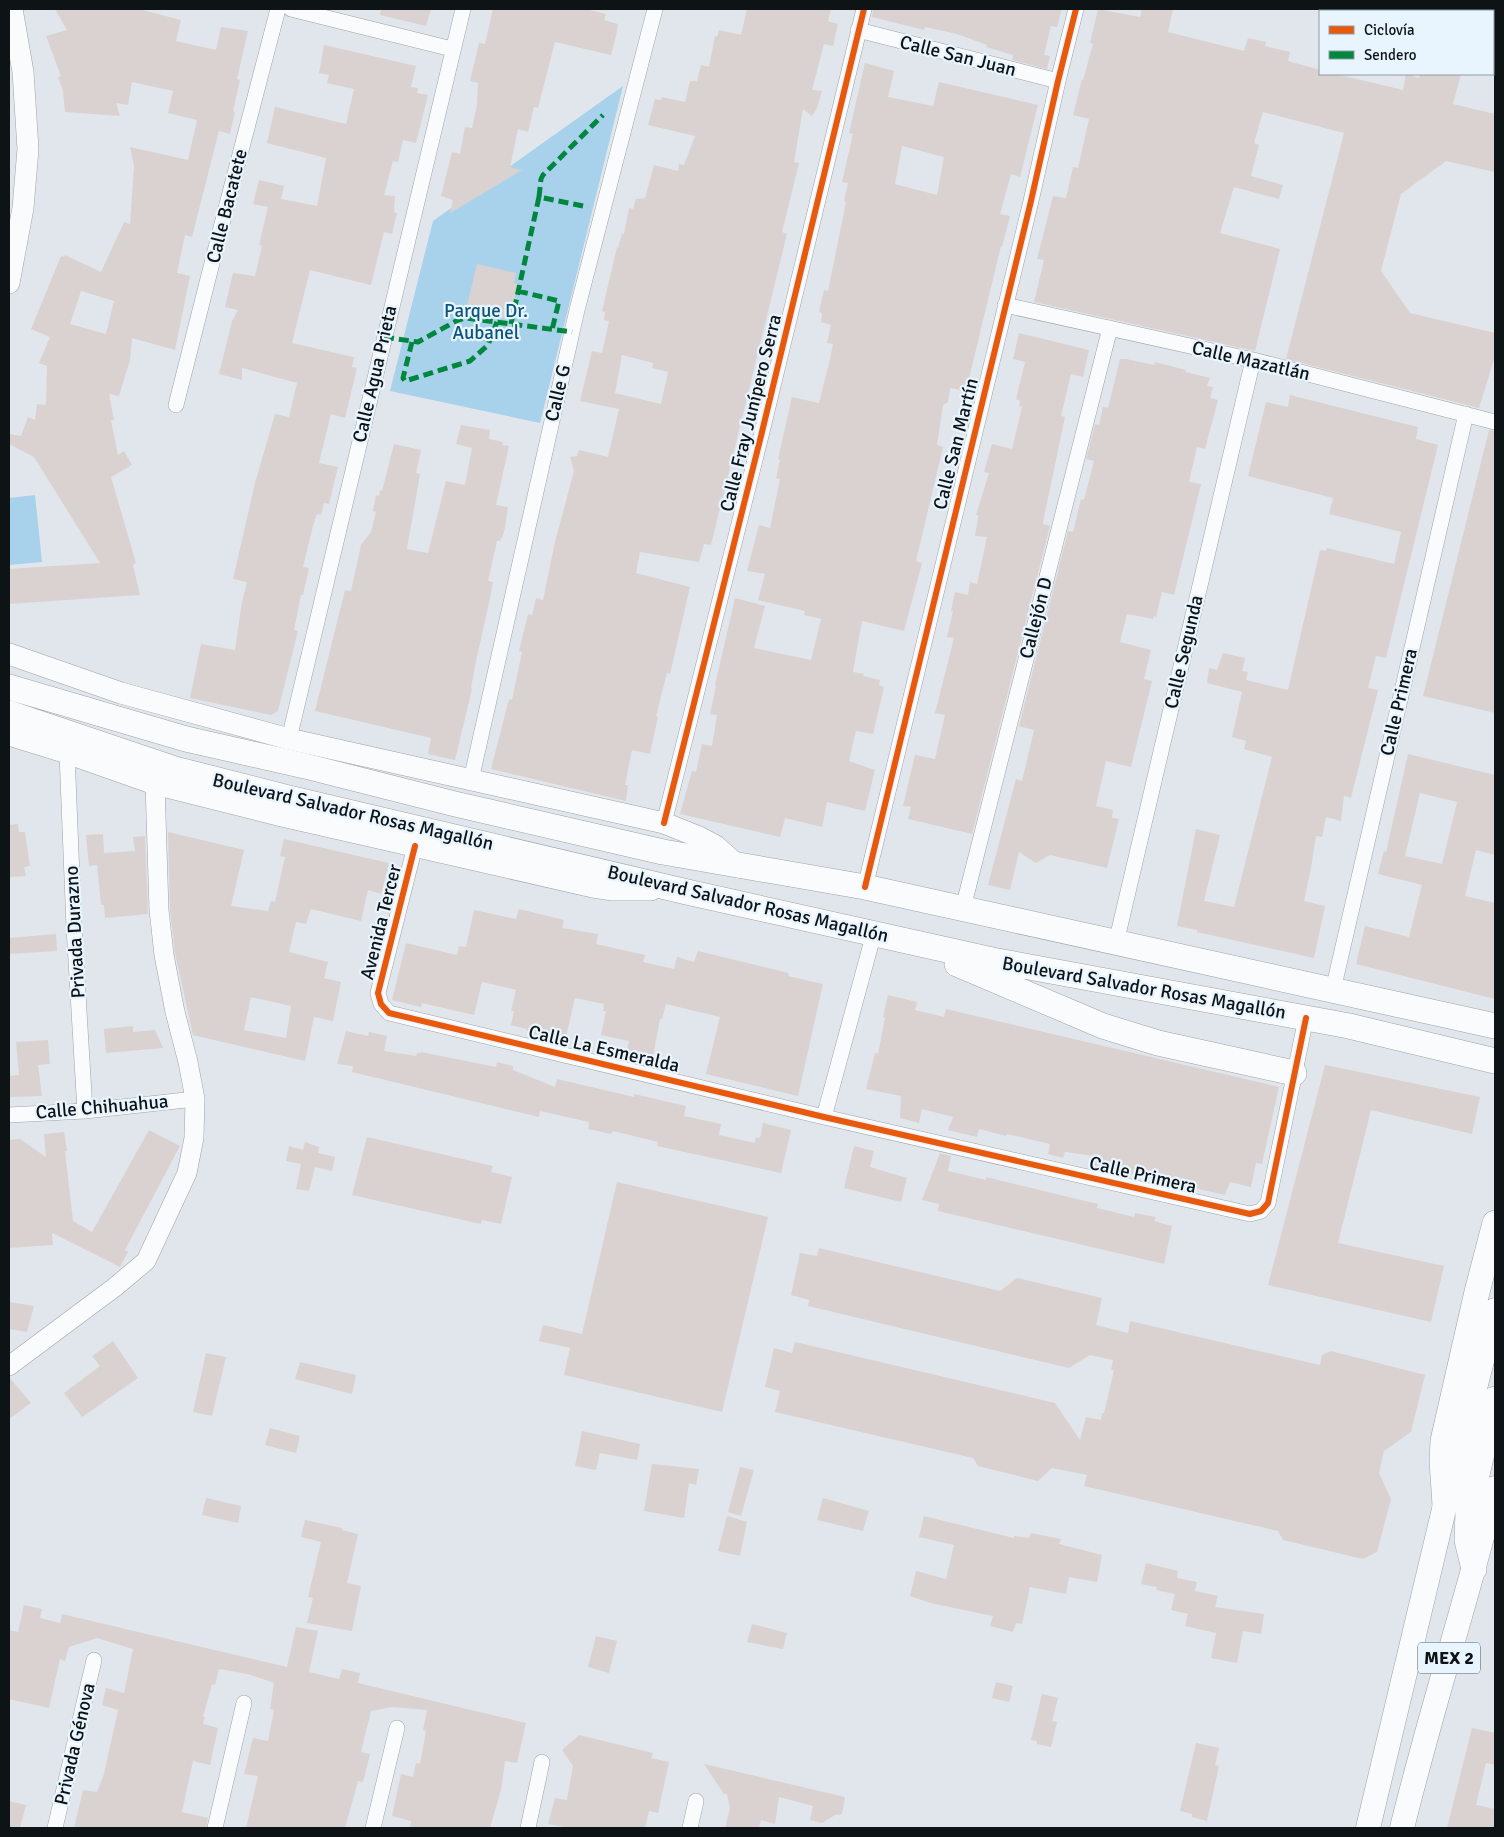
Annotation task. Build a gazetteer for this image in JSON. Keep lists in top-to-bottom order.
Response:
{
  "streets": {
    "highway": ["Boulevard Salvador Rosas Magallón"],
    "main road": ["MEX 2"],
    "street": [
      "Calle San Juan",
      "Calle Bacatete",
      "Calle Mazatlán",
      "Calle Agua Prieta",
      "Calle G",
      "Calle Fray Junípero Serra",
      "Calle San Martín",
      "Callejón D",
      "Calle Segunda",
      "Calle Primera",
      "Avenida Tercer",
      "Privada Durazno",
      "Calle La Esmeralda",
      "Calle Chihuahua",
      "Privada Génova"
    ]
  },
  "crossings": [
    ["Calle San Juan", "Calle Fray Junípero Serra"],
    ["Calle San Juan", "Calle San Martín"],
    ["Calle Mazatlán", "Calle San Martín"],
    ["Calle Mazatlán", "Callejón D"],
    ["Calle Mazatlán", "Calle Segunda"],
    ["Calle Mazatlán", "Calle Primera"],
    ["Calle San Martín", "Boulevard Salvador Rosas Magallón"],
    ["Callejón D", "Boulevard Salvador Rosas Magallón"],
    ["Calle Segunda", "Boulevard Salvador Rosas Magallón"],
    ["Calle Primera", "Boulevard Salvador Rosas Magallón"],
    ["Calle Primera", "Calle La Esmeralda"],
    ["Avenida Tercer", "Calle La Esmeralda"],
    ["Privada Durazno", "Calle Chihuahua"]
  ],
  "parks": ["Parque Dr. Aubanel"],
  "legend": ["Ciclovía", "Sendero"]
}
